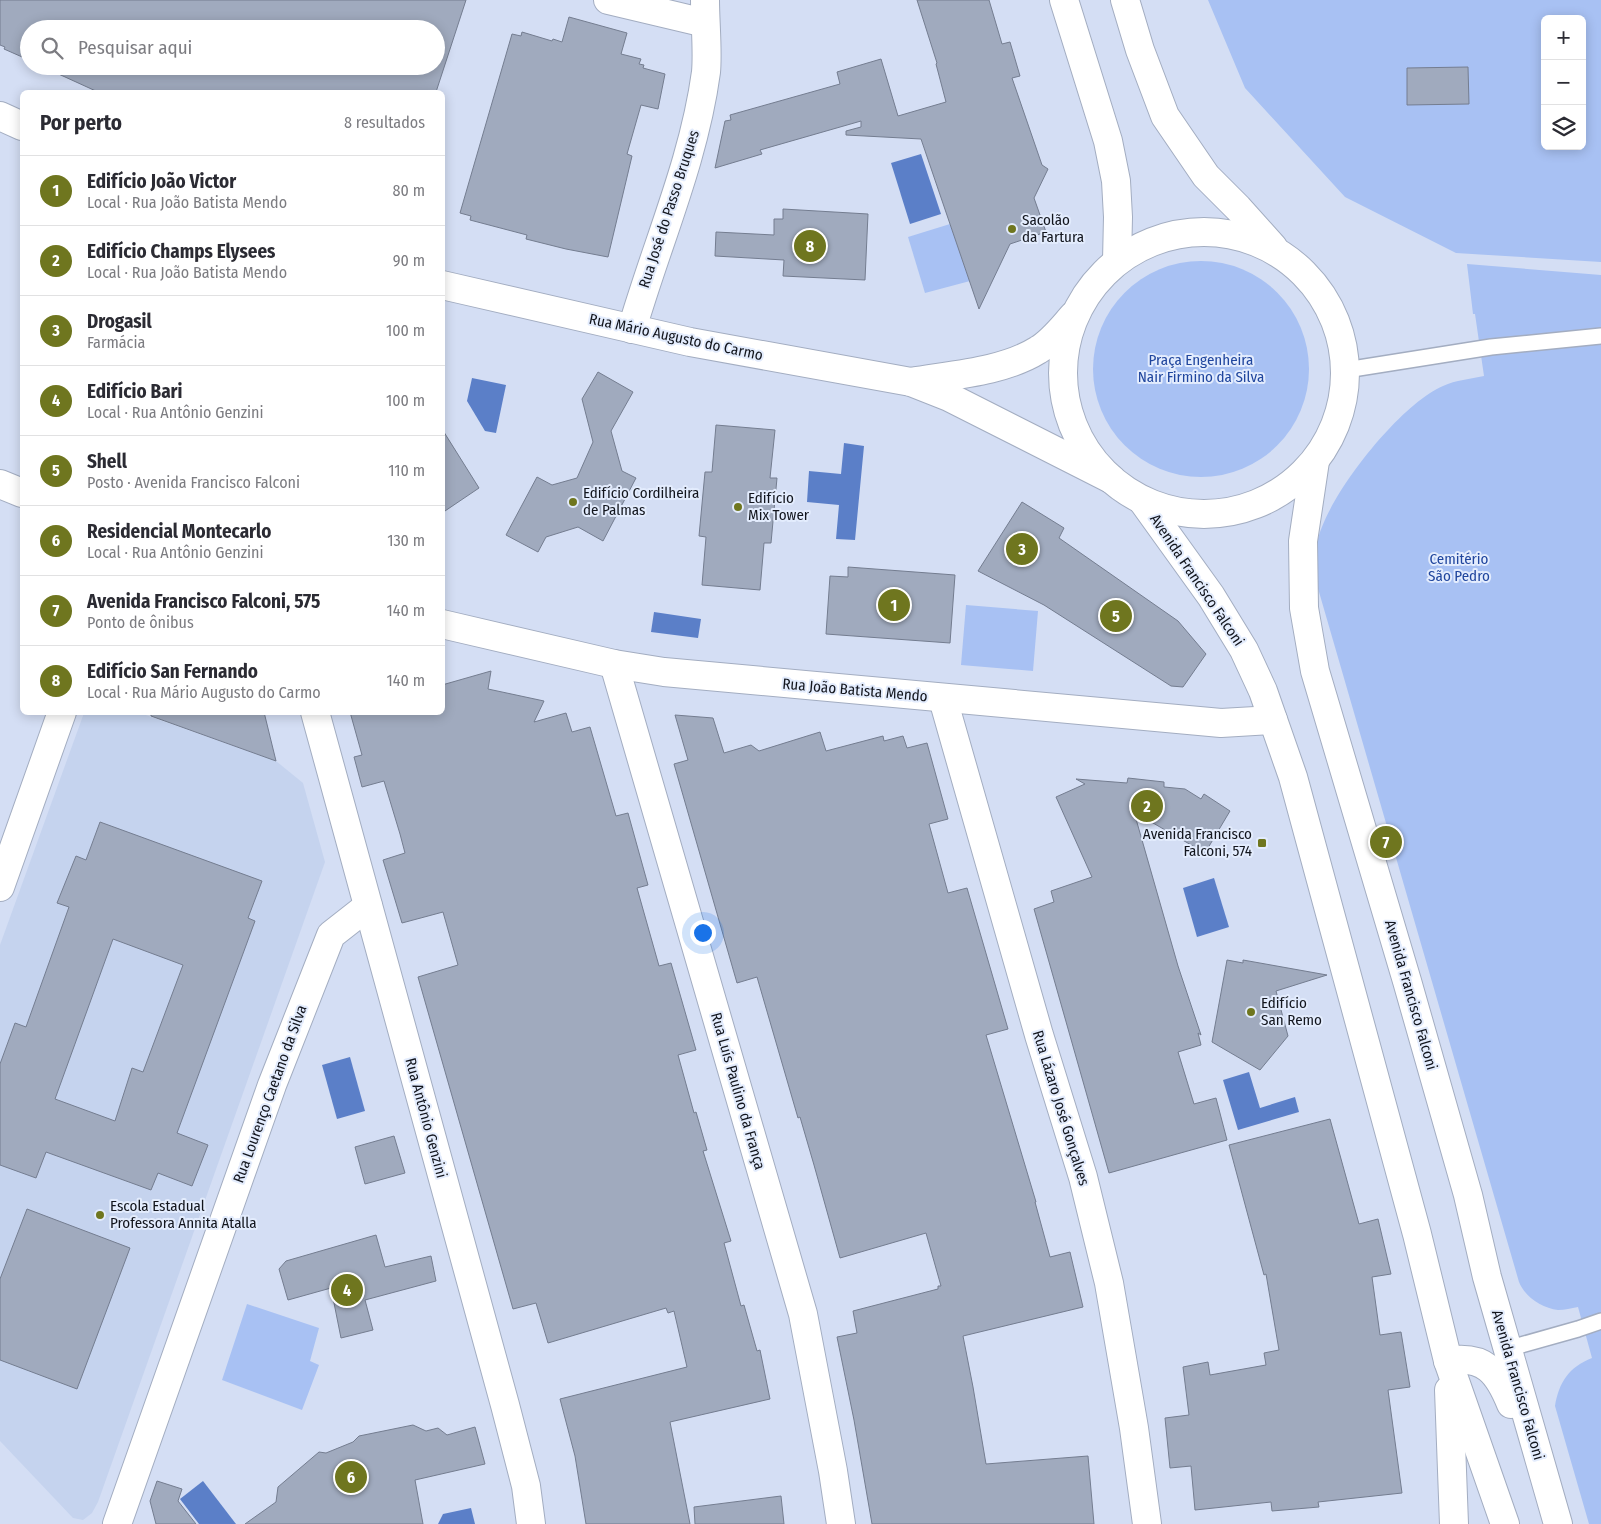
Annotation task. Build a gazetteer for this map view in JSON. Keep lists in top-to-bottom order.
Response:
{
  "streets": {
    "street": [
      "Rua José do Passo Bruques",
      "Rua Mário Augusto do Carmo",
      "Avenida Francisco Falconi",
      "Rua João Batista Mendo",
      "Rua Luís Paulino da França",
      "Rua Lourenço Caetano da Silva",
      "Rua Lázaro José Gonçalves",
      "Rua Antônio Genzini"
    ]
  },
  "crossings": [
    ["Rua José do Passo Bruques", "Rua Mário Augusto do Carmo"],
    ["Avenida Francisco Falconi", "Rua João Batista Mendo"],
    ["Rua João Batista Mendo", "Rua Luís Paulino da França"],
    ["Rua João Batista Mendo", "Rua Lázaro José Gonçalves"],
    ["Rua Lourenço Caetano da Silva", "Rua Antônio Genzini"]
  ],
  "parks": ["Praça Engenheira Nair Firmino da Silva", "Cemitério São Pedro"],
  "places": {
    "other": [
      "Sacolão da Fartura",
      "Edifício Cordilheira de Palmas",
      "Edifício Mix Tower",
      "Edifício San Remo",
      "Escola Estadual Professora Annita Atalla"
    ],
    "transit": ["Avenida Francisco Falconi, 574"]
  },
  "page": {
    "map_buttons": ["+", "−"],
    "search": "Pesquisar aqui",
    "heading": ["Por perto", "8 resultados"],
    "list": [
      {
        "mark": "1",
        "name": "Edifício João Victor",
        "note": "Local · Rua João Batista Mendo",
        "value": "80 m"
      },
      {
        "mark": "2",
        "name": "Edifício Champs Elysees",
        "note": "Local · Rua João Batista Mendo",
        "value": "90 m"
      },
      {
        "mark": "3",
        "name": "Drogasil",
        "note": "Farmácia",
        "value": "100 m"
      },
      {
        "mark": "4",
        "name": "Edifício Bari",
        "note": "Local · Rua Antônio Genzini",
        "value": "100 m"
      },
      {
        "mark": "5",
        "name": "Shell",
        "note": "Posto · Avenida Francisco Falconi",
        "value": "110 m"
      },
      {
        "mark": "6",
        "name": "Residencial Montecarlo",
        "note": "Local · Rua Antônio Genzini",
        "value": "130 m"
      },
      {
        "mark": "7",
        "name": "Avenida Francisco Falconi, 575",
        "note": "Ponto de ônibus",
        "value": "140 m"
      },
      {
        "mark": "8",
        "name": "Edifício San Fernando",
        "note": "Local · Rua Mário Augusto do Carmo",
        "value": "140 m"
      }
    ],
    "pins": [
      "8",
      "3",
      "1",
      "5",
      "2",
      "7",
      "4",
      "6"
    ]
  }
}
